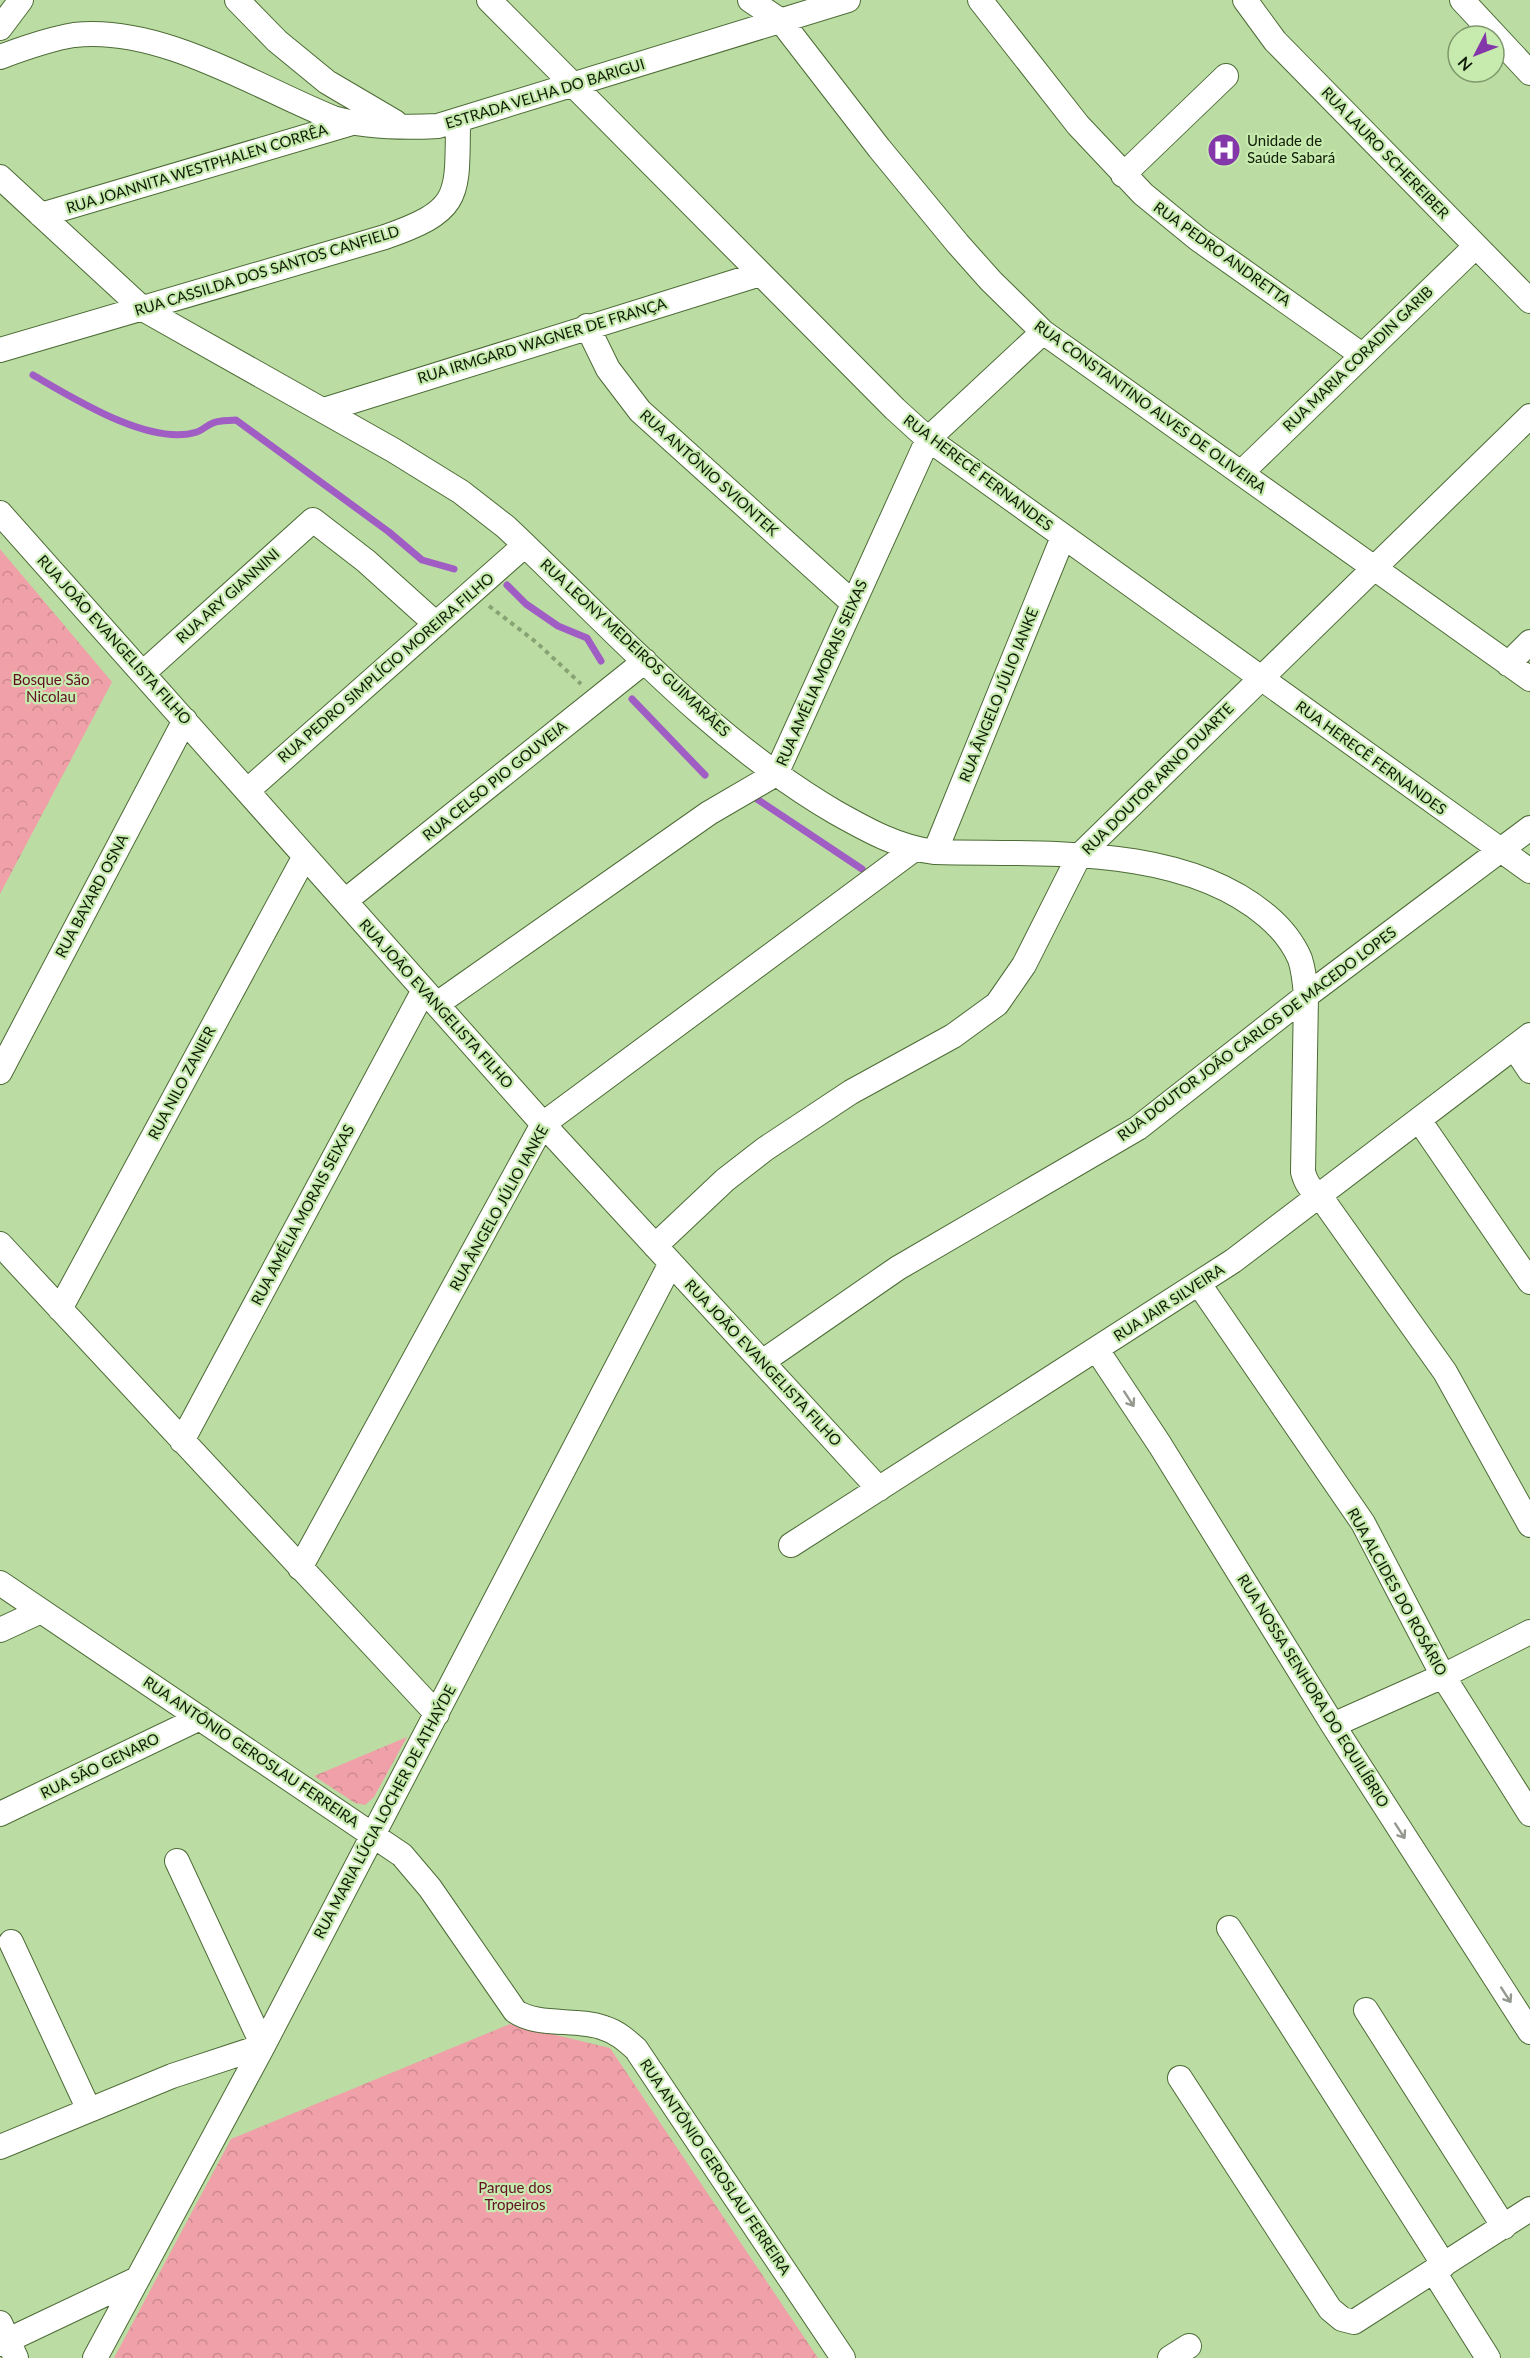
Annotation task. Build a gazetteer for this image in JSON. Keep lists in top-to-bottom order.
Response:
{
  "streets": {
    "street": [
      "ESTRADA VELHA DO BARIGUI",
      "RUA LAURO SCHEREIBER",
      "RUA JOANNITA WESTPHALEN CORRÊA",
      "RUA PEDRO ANDRETTA",
      "RUA CASSILDA DOS SANTOS CANFIELD",
      "RUA IRMGARD WAGNER DE FRANÇA",
      "RUA MARIA CORADIN GARIB",
      "RUA CONSTANTINO ALVES DE OLIVEIRA",
      "RUA ANTÔNIO SVIONTEK",
      "RUA HERECÊ FERNANDES",
      "RUA ARY GIANNINI",
      "RUA JOÃO EVANGELISTA FILHO",
      "RUA LEONY MEDEIROS GUIMARÃES",
      "RUA PEDRO SIMPLÍCIO MOREIRA FILHO",
      "RUA AMÉLIA MORAIS SEIXAS",
      "RUA ÂNGELO JÚLIO IANKE",
      "RUA DOUTOR ARNO DUARTE",
      "RUA CELSO PIO GOUVEIA",
      "RUA BAYARD OSNA",
      "RUA DOUTOR JOÃO CARLOS DE MACEDO LOPES",
      "RUA NILO ZANIER",
      "RUA JAIR SILVEIRA",
      "RUA ALCIDES DO ROSÁRIO",
      "RUA NOSSA SENHORA DO EQUILÍBRIO",
      "RUA ANTÔNIO GEROSLAU FERREIRA",
      "RUA SÃO GENARO",
      "RUA MARIA LÚCIA LOCHER DE ATHAÝDE"
    ]
  },
  "crossings": [
    ["ESTRADA VELHA DO BARIGUI", "RUA JOANNITA WESTPHALEN CORRÊA"],
    ["ESTRADA VELHA DO BARIGUI", "RUA CASSILDA DOS SANTOS CANFIELD"],
    ["ESTRADA VELHA DO BARIGUI", "RUA CONSTANTINO ALVES DE OLIVEIRA"],
    ["ESTRADA VELHA DO BARIGUI", "RUA HERECÊ FERNANDES"],
    ["RUA LAURO SCHEREIBER", "RUA MARIA CORADIN GARIB"],
    ["RUA JOANNITA WESTPHALEN CORRÊA", "RUA LEONY MEDEIROS GUIMARÃES"],
    ["RUA PEDRO ANDRETTA", "RUA MARIA CORADIN GARIB"],
    ["RUA CASSILDA DOS SANTOS CANFIELD", "RUA LEONY MEDEIROS GUIMARÃES"],
    ["RUA IRMGARD WAGNER DE FRANÇA", "RUA ANTÔNIO SVIONTEK"],
    ["RUA IRMGARD WAGNER DE FRANÇA", "RUA HERECÊ FERNANDES"],
    ["RUA IRMGARD WAGNER DE FRANÇA", "RUA LEONY MEDEIROS GUIMARÃES"],
    ["RUA MARIA CORADIN GARIB", "RUA CONSTANTINO ALVES DE OLIVEIRA"],
    ["RUA CONSTANTINO ALVES DE OLIVEIRA", "RUA AMÉLIA MORAIS SEIXAS"],
    ["RUA CONSTANTINO ALVES DE OLIVEIRA", "RUA DOUTOR ARNO DUARTE"],
    ["RUA ANTÔNIO SVIONTEK", "RUA AMÉLIA MORAIS SEIXAS"],
    ["RUA HERECÊ FERNANDES", "RUA AMÉLIA MORAIS SEIXAS"],
    ["RUA HERECÊ FERNANDES", "RUA ÂNGELO JÚLIO IANKE"],
    ["RUA HERECÊ FERNANDES", "RUA DOUTOR ARNO DUARTE"],
    ["RUA HERECÊ FERNANDES", "RUA DOUTOR JOÃO CARLOS DE MACEDO LOPES"],
    ["RUA ARY GIANNINI", "RUA JOÃO EVANGELISTA FILHO"],
    ["RUA ARY GIANNINI", "RUA PEDRO SIMPLÍCIO MOREIRA FILHO"],
    ["RUA JOÃO EVANGELISTA FILHO", "RUA PEDRO SIMPLÍCIO MOREIRA FILHO"],
    ["RUA JOÃO EVANGELISTA FILHO", "RUA AMÉLIA MORAIS SEIXAS"],
    ["RUA JOÃO EVANGELISTA FILHO", "RUA ÂNGELO JÚLIO IANKE"],
    ["RUA JOÃO EVANGELISTA FILHO", "RUA DOUTOR ARNO DUARTE"],
    ["RUA JOÃO EVANGELISTA FILHO", "RUA CELSO PIO GOUVEIA"],
    ["RUA JOÃO EVANGELISTA FILHO", "RUA BAYARD OSNA"],
    ["RUA JOÃO EVANGELISTA FILHO", "RUA DOUTOR JOÃO CARLOS DE MACEDO LOPES"],
    ["RUA JOÃO EVANGELISTA FILHO", "RUA NILO ZANIER"],
    ["RUA JOÃO EVANGELISTA FILHO", "RUA JAIR SILVEIRA"],
    ["RUA JOÃO EVANGELISTA FILHO", "RUA MARIA LÚCIA LOCHER DE ATHAÝDE"],
    ["RUA LEONY MEDEIROS GUIMARÃES", "RUA PEDRO SIMPLÍCIO MOREIRA FILHO"],
    ["RUA LEONY MEDEIROS GUIMARÃES", "RUA AMÉLIA MORAIS SEIXAS"],
    ["RUA LEONY MEDEIROS GUIMARÃES", "RUA ÂNGELO JÚLIO IANKE"],
    ["RUA LEONY MEDEIROS GUIMARÃES", "RUA DOUTOR ARNO DUARTE"],
    ["RUA LEONY MEDEIROS GUIMARÃES", "RUA CELSO PIO GOUVEIA"],
    ["RUA LEONY MEDEIROS GUIMARÃES", "RUA DOUTOR JOÃO CARLOS DE MACEDO LOPES"],
    ["RUA LEONY MEDEIROS GUIMARÃES", "RUA JAIR SILVEIRA"],
    ["RUA DOUTOR ARNO DUARTE", "RUA MARIA LÚCIA LOCHER DE ATHAÝDE"],
    ["RUA JAIR SILVEIRA", "RUA ALCIDES DO ROSÁRIO"],
    ["RUA JAIR SILVEIRA", "RUA NOSSA SENHORA DO EQUILÍBRIO"],
    ["RUA ANTÔNIO GEROSLAU FERREIRA", "RUA SÃO GENARO"],
    ["RUA ANTÔNIO GEROSLAU FERREIRA", "RUA MARIA LÚCIA LOCHER DE ATHAÝDE"]
  ],
  "parks": ["Bosque São Nicolau", "Parque dos Tropeiros"],
  "places": {
    "hospital": ["Unidade de Saúde Sabará"]
  },
  "north": "bottom left"
}
